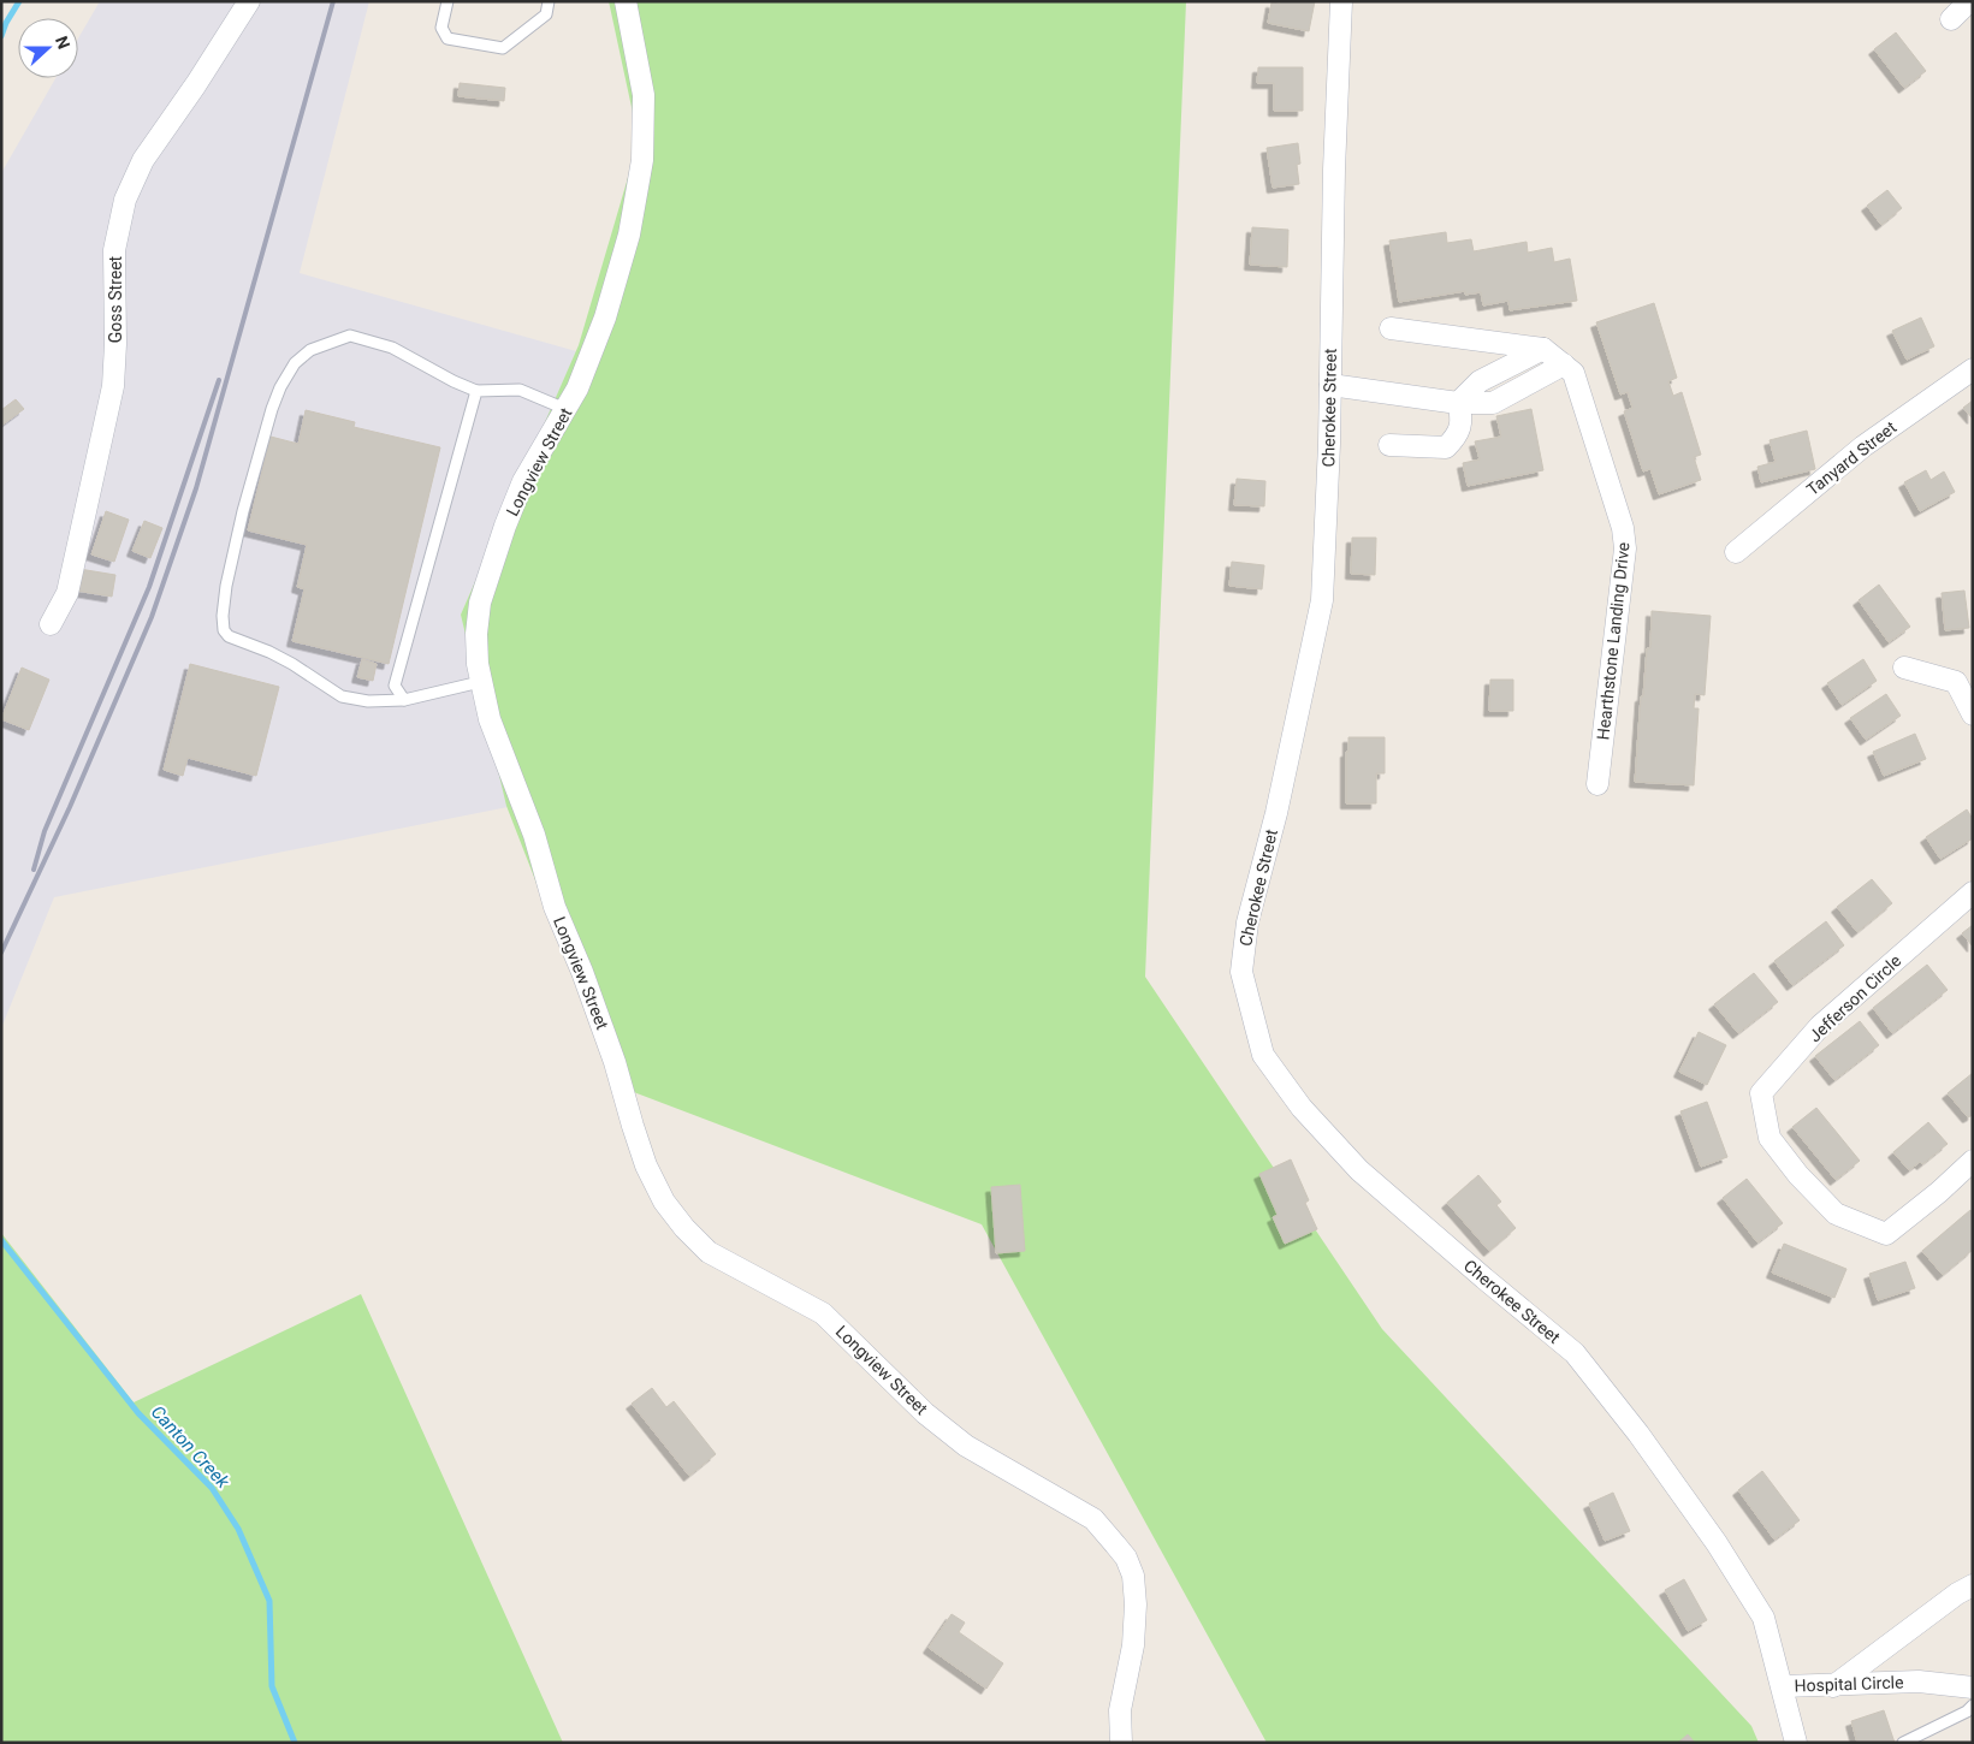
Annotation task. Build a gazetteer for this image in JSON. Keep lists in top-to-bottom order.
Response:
{
  "streets": {
    "street": [
      "Goss Street",
      "Cherokee Street",
      "Tanyard Street",
      "Longview Street",
      "Hearthstone Landing Drive",
      "Jefferson Circle",
      "Hospital Circle"
    ]
  },
  "crossings": [
    ["Cherokee Street", "Hospital Circle"]
  ],
  "water": ["Canton Creek"],
  "north": "right"
}
